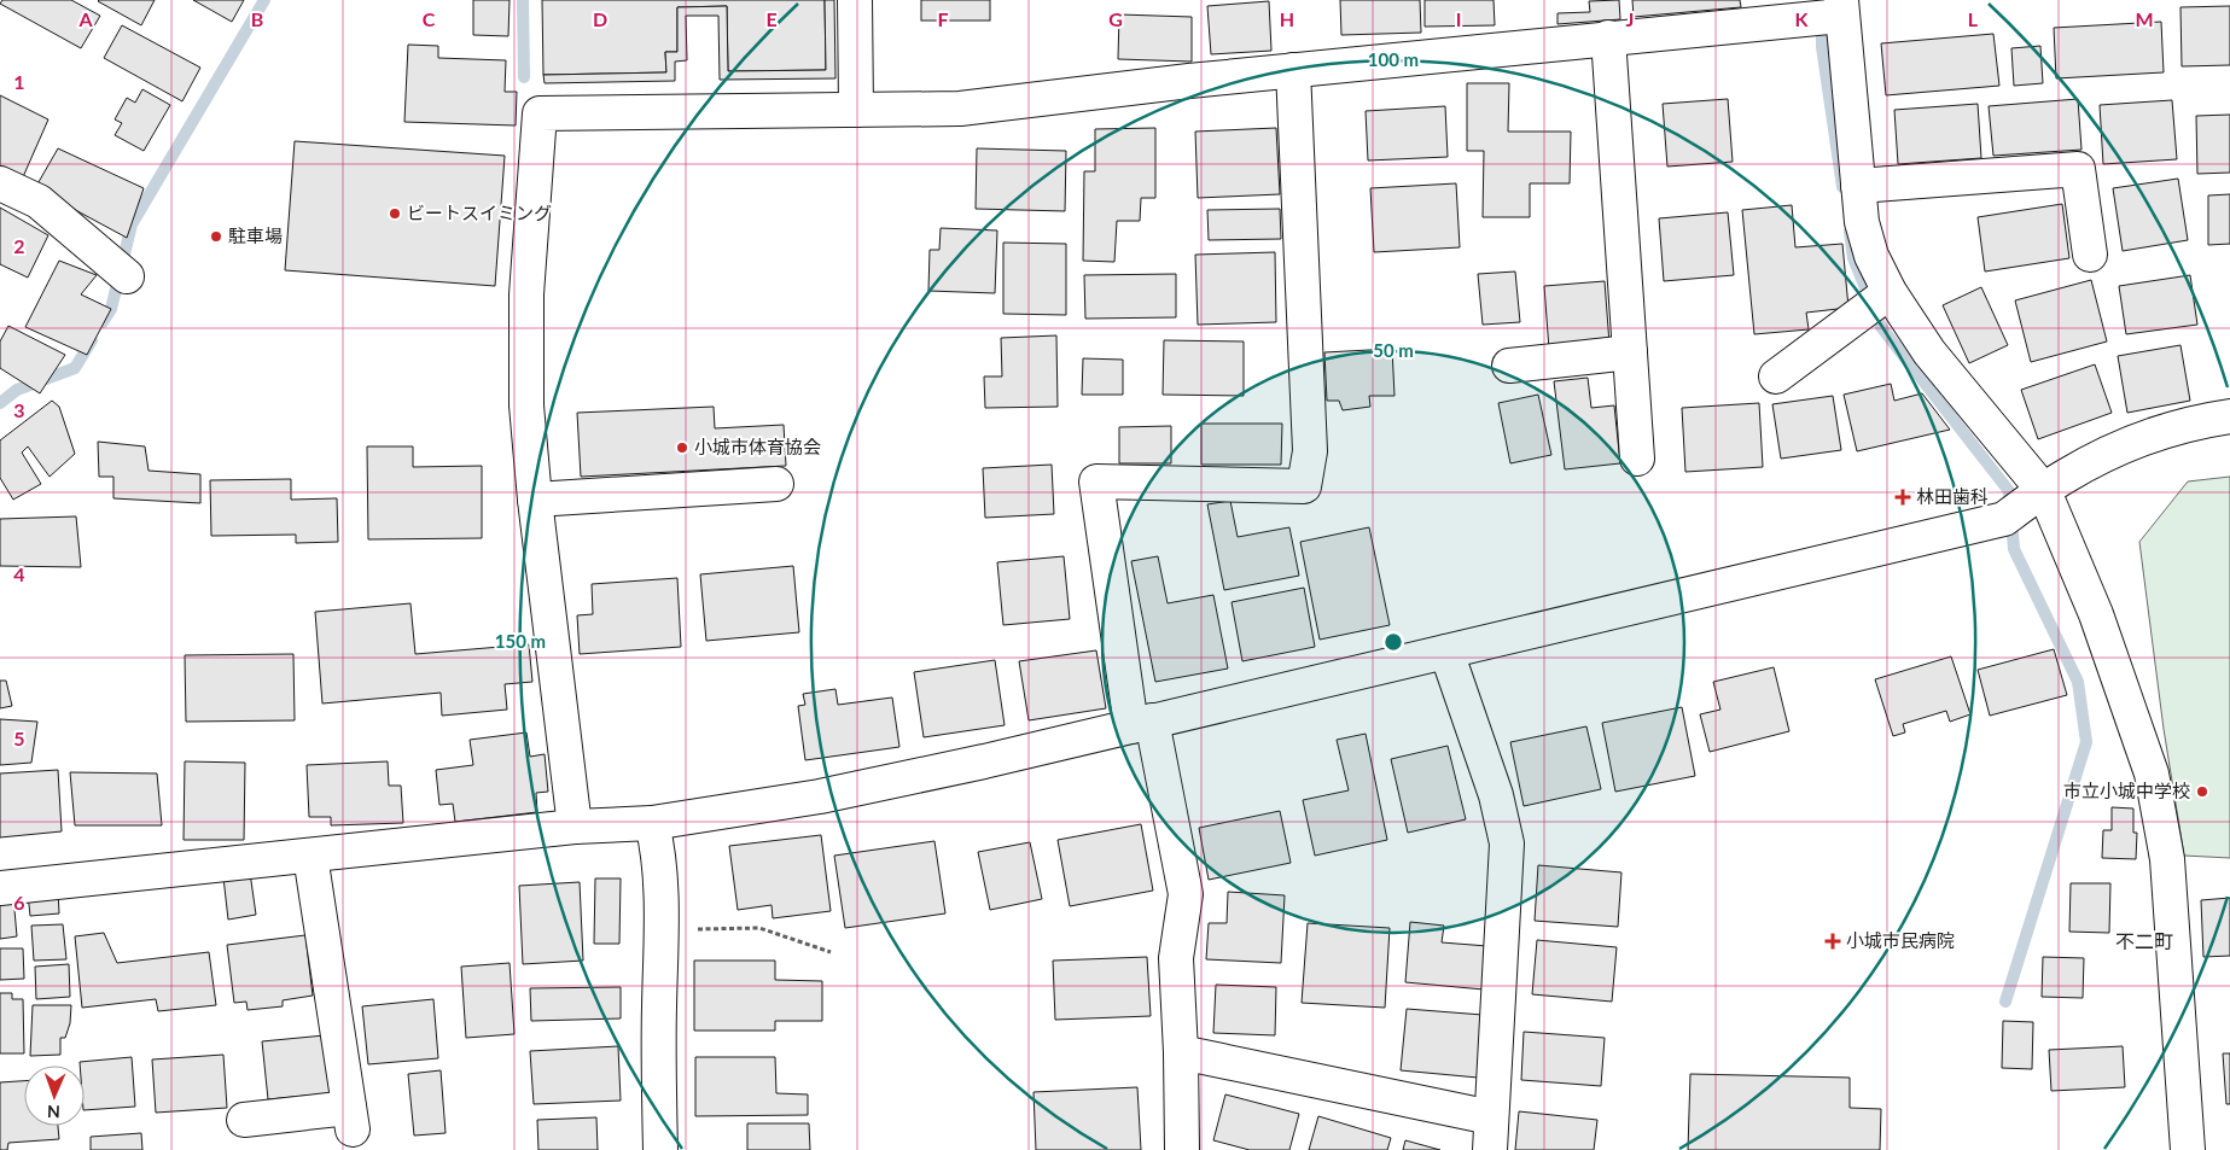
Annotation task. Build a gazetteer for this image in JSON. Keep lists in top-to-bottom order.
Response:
{
  "districts": ["不二町"],
  "places": {
    "other": [
      "ビートスイミング",
      "駐車場",
      "小城市体育協会",
      "市立小城中学校"
    ],
    "health": ["林田歯科", "小城市民病院"]
  },
  "north": "bottom",
  "grid": {
    "columns": [
      "A",
      "B",
      "C",
      "D",
      "E",
      "F",
      "G",
      "H",
      "I",
      "J",
      "K",
      "L",
      "M"
    ],
    "rows": [
      "1",
      "2",
      "3",
      "4",
      "5",
      "6"
    ]
  },
  "rings": ["100 m", "50 m", "150 m"]
}
